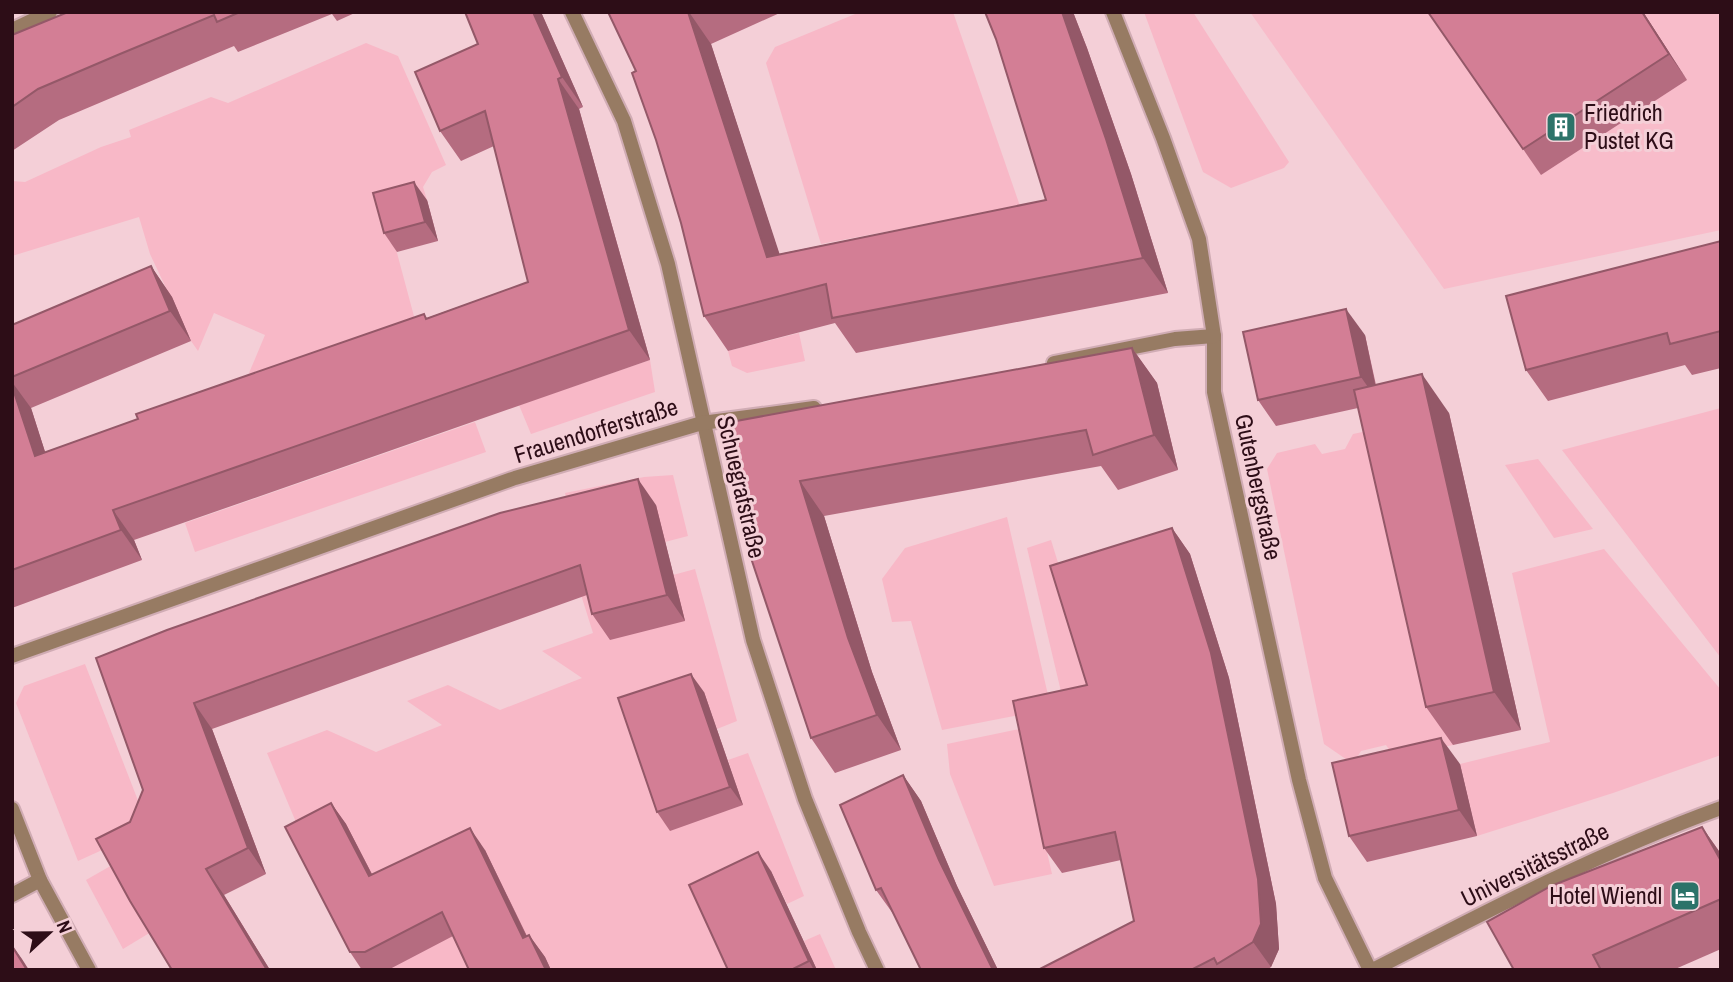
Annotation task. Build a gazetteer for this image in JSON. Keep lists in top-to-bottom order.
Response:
{
  "streets": {
    "street": [
      "Frauendorferstraße",
      "Schuegrafstraße",
      "Gutenbergstraße",
      "Universitätsstraße"
    ]
  },
  "crossings": [
    ["Frauendorferstraße", "Schuegrafstraße"],
    ["Gutenbergstraße", "Universitätsstraße"]
  ],
  "places": {
    "building": ["Friedrich Pustet KG"],
    "hotel": ["Hotel Wiendl"]
  },
  "north": "right"
}
